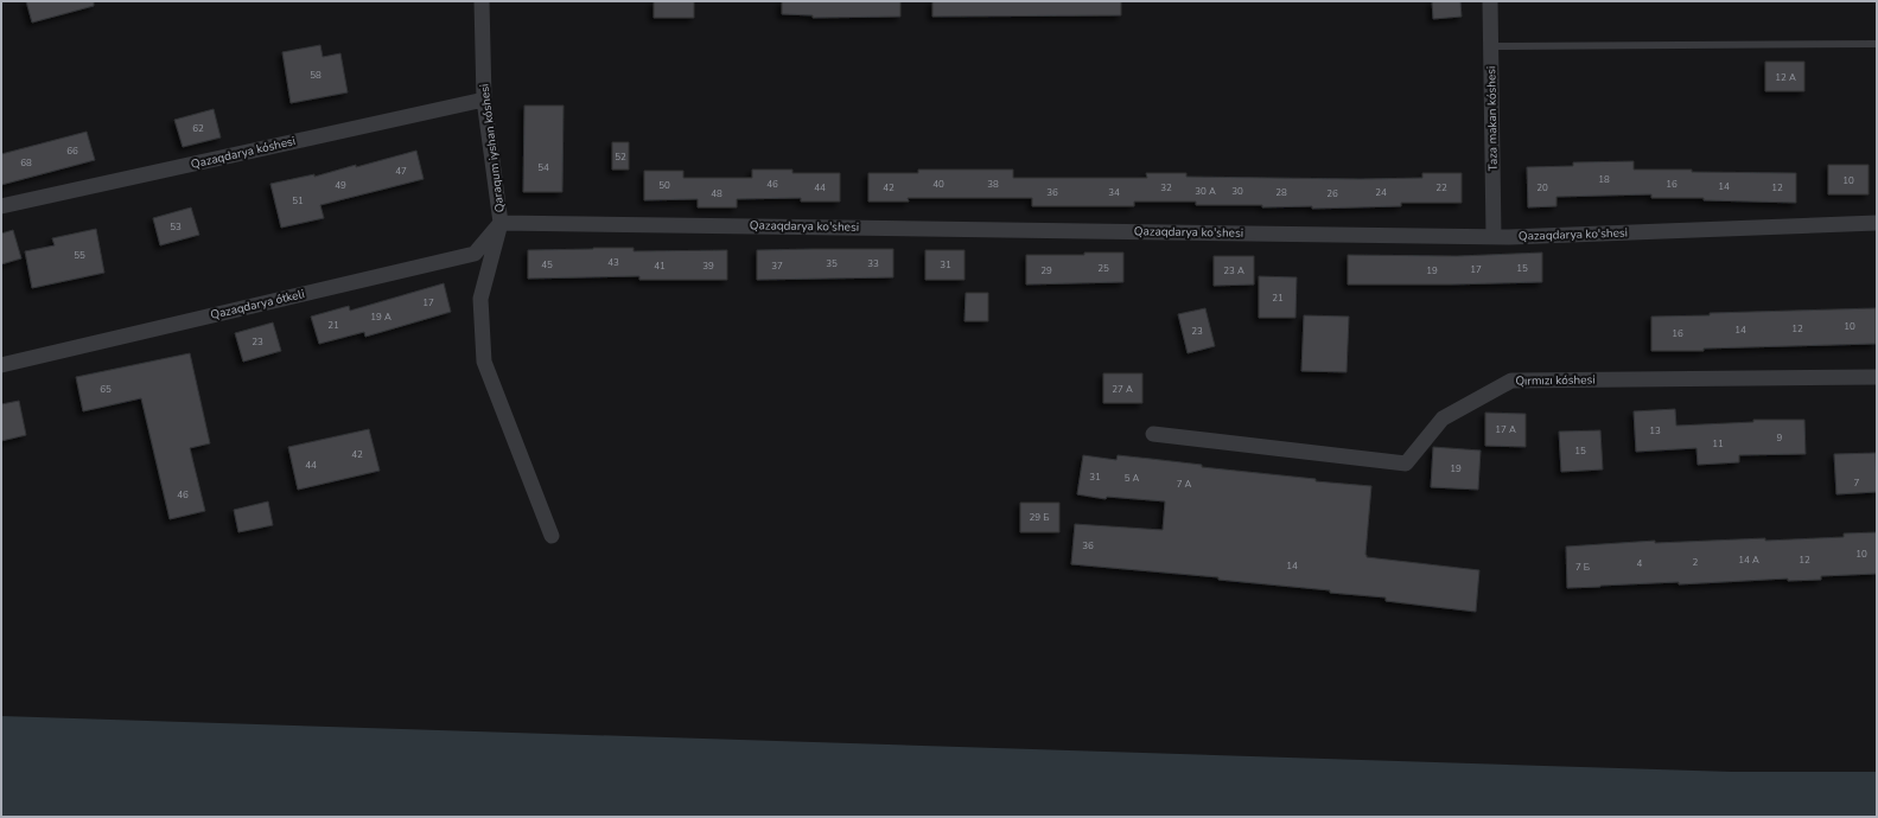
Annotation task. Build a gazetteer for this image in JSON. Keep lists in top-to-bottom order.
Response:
{
  "streets": {
    "street": [
      "Taza makan kóshesi",
      "Qaraqum iyshan kóshesi",
      "Qazaqdarya kóshesi",
      "Qazaqdarya ko'shesi",
      "Qazaqdarya ótkeli",
      "Qırmızı kóshesi"
    ]
  },
  "crossings": [
    ["Taza makan kóshesi", "Qazaqdarya ko'shesi"],
    ["Qaraqum iyshan kóshesi", "Qazaqdarya kóshesi"],
    ["Qaraqum iyshan kóshesi", "Qazaqdarya ko'shesi"],
    ["Qaraqum iyshan kóshesi", "Qazaqdarya ótkeli"],
    ["Qazaqdarya ko'shesi", "Qazaqdarya ótkeli"]
  ],
  "house_numbers": [
    "58",
    "12 А",
    "62",
    "66",
    "52",
    "68",
    "54",
    "47",
    "18",
    "10",
    "46",
    "40",
    "38",
    "16",
    "49",
    "50",
    "14",
    "44",
    "42",
    "32",
    "22",
    "20",
    "12",
    "30 А",
    "30",
    "36",
    "34",
    "28",
    "24",
    "48",
    "26",
    "51",
    "53",
    "55",
    "43",
    "35",
    "33",
    "45",
    "31",
    "41",
    "39",
    "37",
    "25",
    "15",
    "17",
    "29",
    "23 А",
    "19",
    "21",
    "17",
    "19 А",
    "21",
    "10",
    "12",
    "14",
    "23",
    "16",
    "23",
    "65",
    "27 А",
    "17 А",
    "13",
    "9",
    "11",
    "15",
    "42",
    "44",
    "19",
    "31",
    "5 А",
    "7",
    "7 А",
    "46",
    "29 Б",
    "36",
    "10",
    "14 А",
    "12",
    "2",
    "4",
    "14",
    "7 Б"
  ]
}
